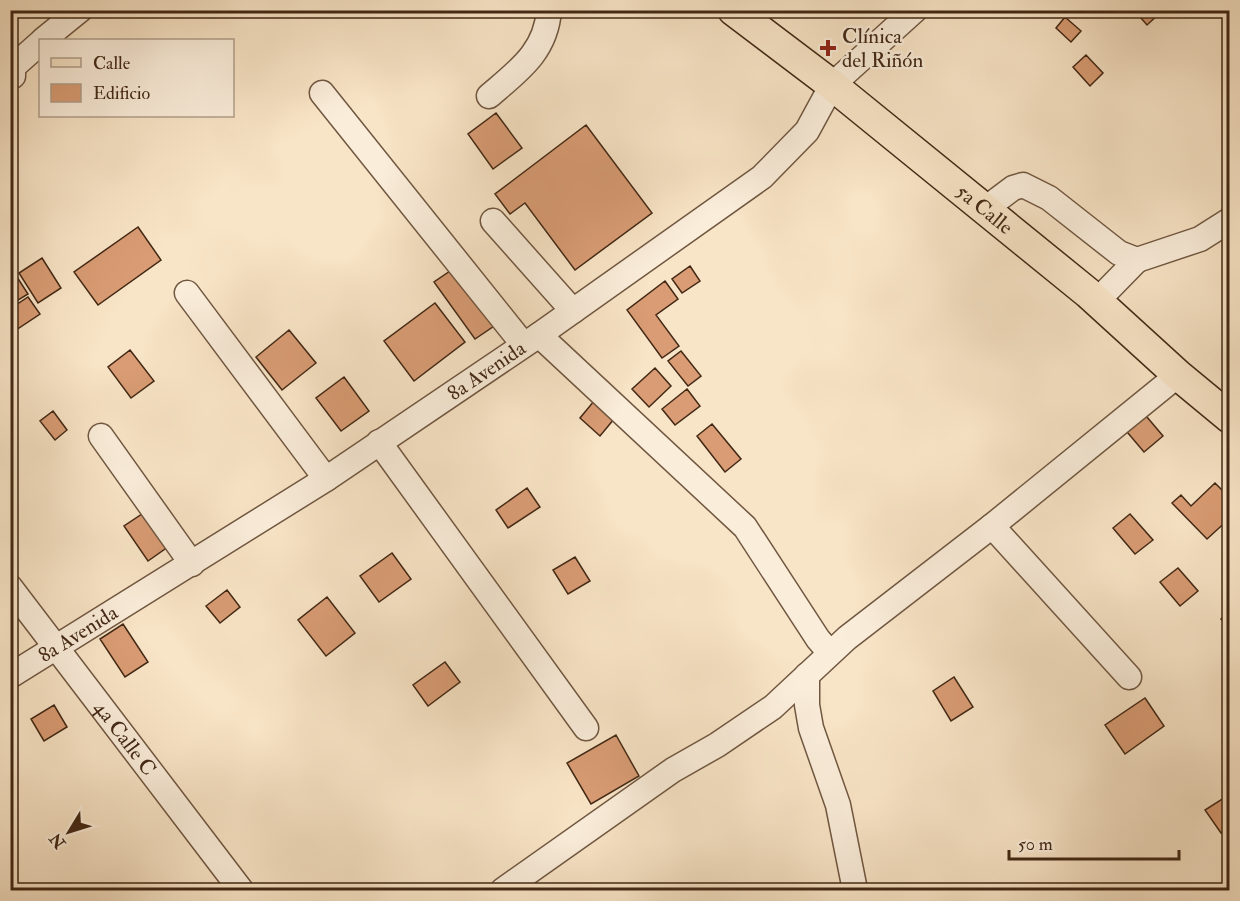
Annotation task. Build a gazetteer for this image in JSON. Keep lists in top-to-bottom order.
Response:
{
  "streets": {
    "main road": ["5a Calle"],
    "street": ["8a Avenida", "4a Calle C"]
  },
  "crossings": [
    ["5a Calle", "8a Avenida"],
    ["8a Avenida", "4a Calle C"]
  ],
  "places": {
    "health": ["Clínica del Riñón"]
  },
  "legend": ["Calle", "Edificio"],
  "scale_bar": "50 m",
  "north": "bottom left"
}
